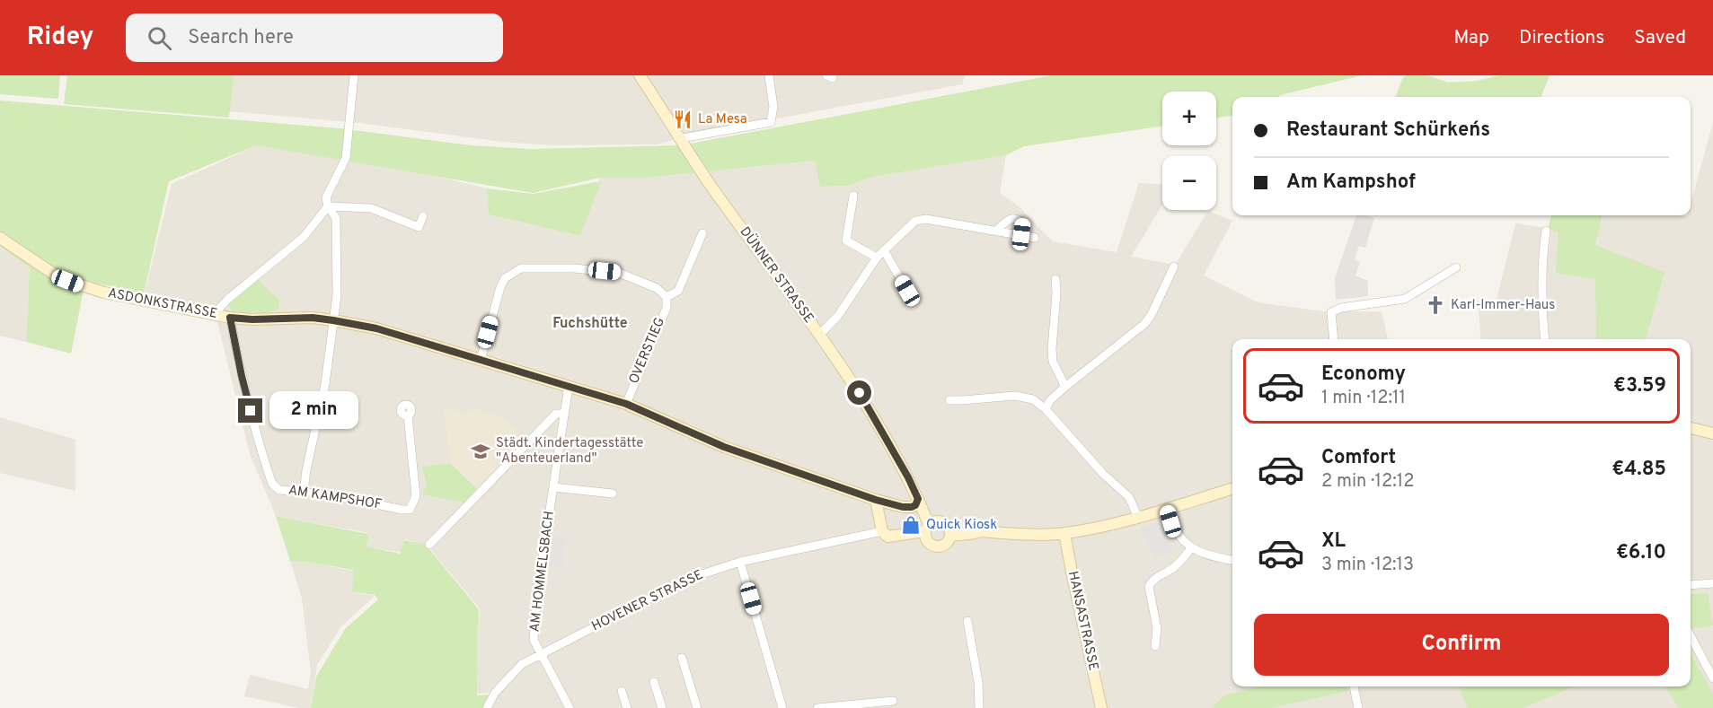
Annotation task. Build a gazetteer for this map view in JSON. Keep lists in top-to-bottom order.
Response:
{
  "streets": {
    "street": [
      "DÜNNER STRASSE",
      "ASDONKSTRASSE",
      "OVERSTIEG",
      "AM KAMPSHOF",
      "AM HOMMELSBACH",
      "HOVENER STRASSE",
      "HANSASTRASSE"
    ]
  },
  "crossings": [
    ["DÜNNER STRASSE", "ASDONKSTRASSE"],
    ["ASDONKSTRASSE", "OVERSTIEG"],
    ["ASDONKSTRASSE", "AM KAMPSHOF"],
    ["ASDONKSTRASSE", "AM HOMMELSBACH"],
    ["AM HOMMELSBACH", "HOVENER STRASSE"]
  ],
  "districts": ["Fuchshütte"],
  "places": {
    "restaurant": ["La Mesa"],
    "church": ["Karl-Immer-Haus"],
    "school or university": ["Städt. Kindertagesstätte \"Abenteuerland\""],
    "shop": ["Quick Kiosk"]
  },
  "page": {
    "header": "Ridey",
    "search": "Search here",
    "nav": ["Map", "Directions", "Saved"],
    "map_buttons": ["+", "−"],
    "banner": ["Restaurant Schürken´s", "Am Kampshof"],
    "list": [
      {
        "name": "Economy",
        "note": "1 min · 12:11",
        "value": "€3.59"
      },
      {
        "name": "Comfort",
        "note": "2 min · 12:12",
        "value": "€4.85"
      },
      {
        "name": "XL",
        "note": "3 min · 12:13",
        "value": "€6.10"
      }
    ],
    "bubble": "2 min",
    "buttons": "Confirm"
  }
}
